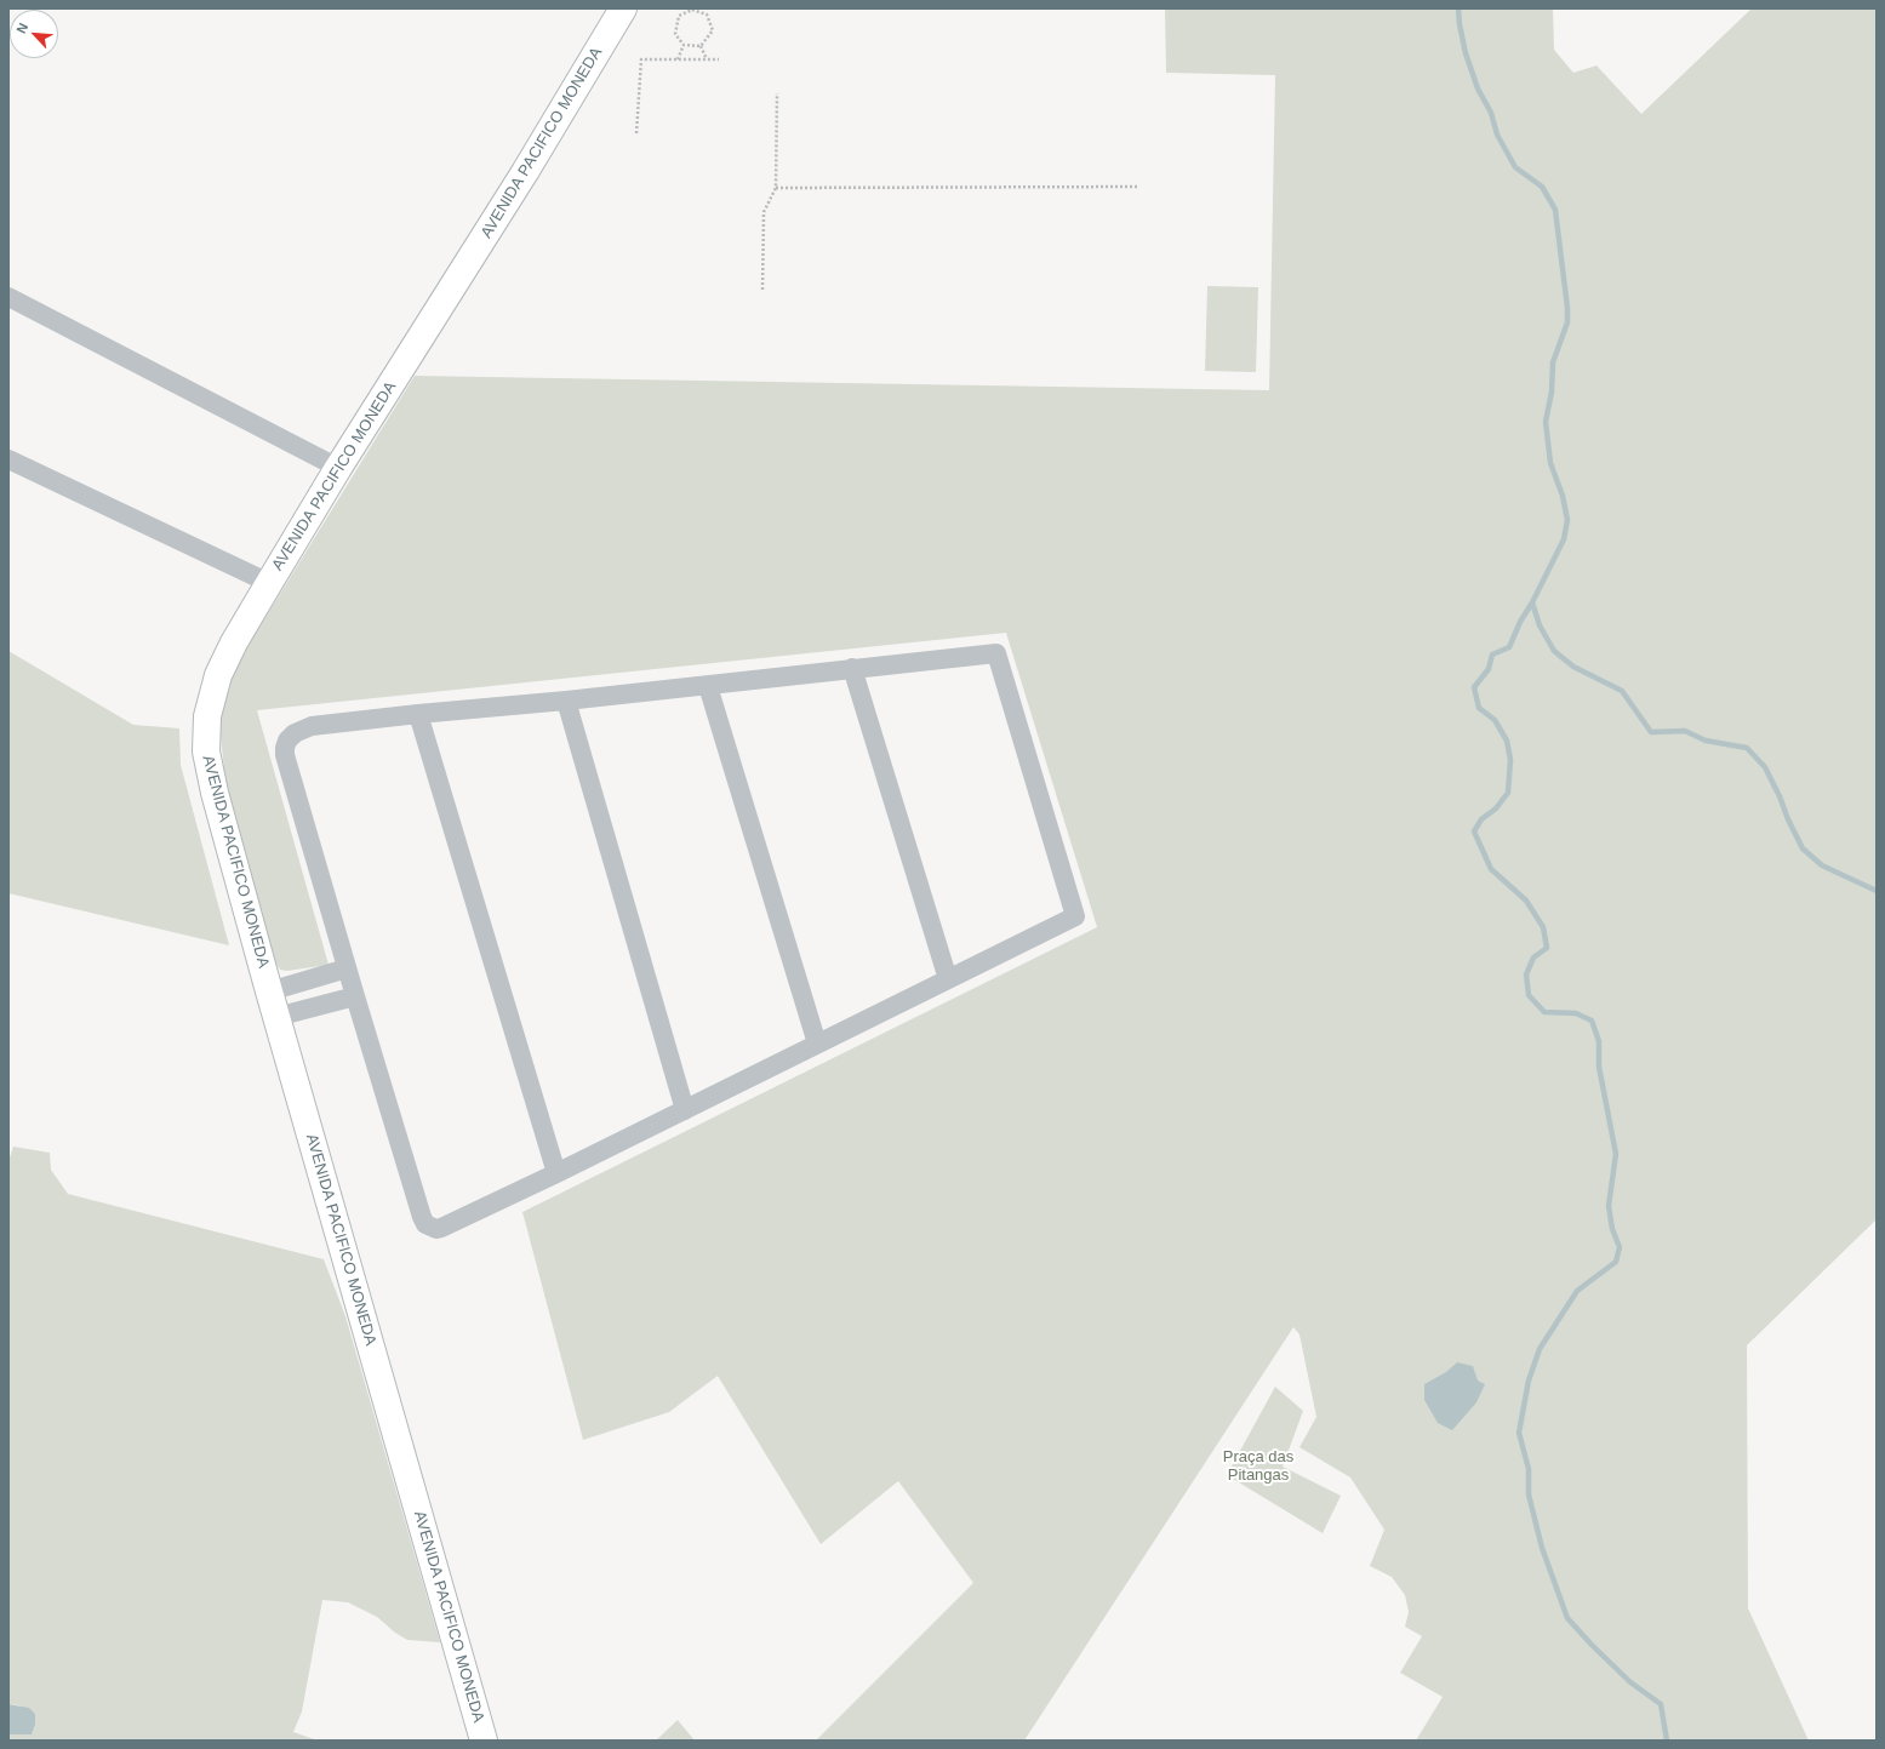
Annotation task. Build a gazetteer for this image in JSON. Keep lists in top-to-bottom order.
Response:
{
  "streets": {
    "street": ["AVENIDA PACIFICO MONEDA"]
  },
  "parks": ["Praça das Pitangas"],
  "north": "top left"
}
